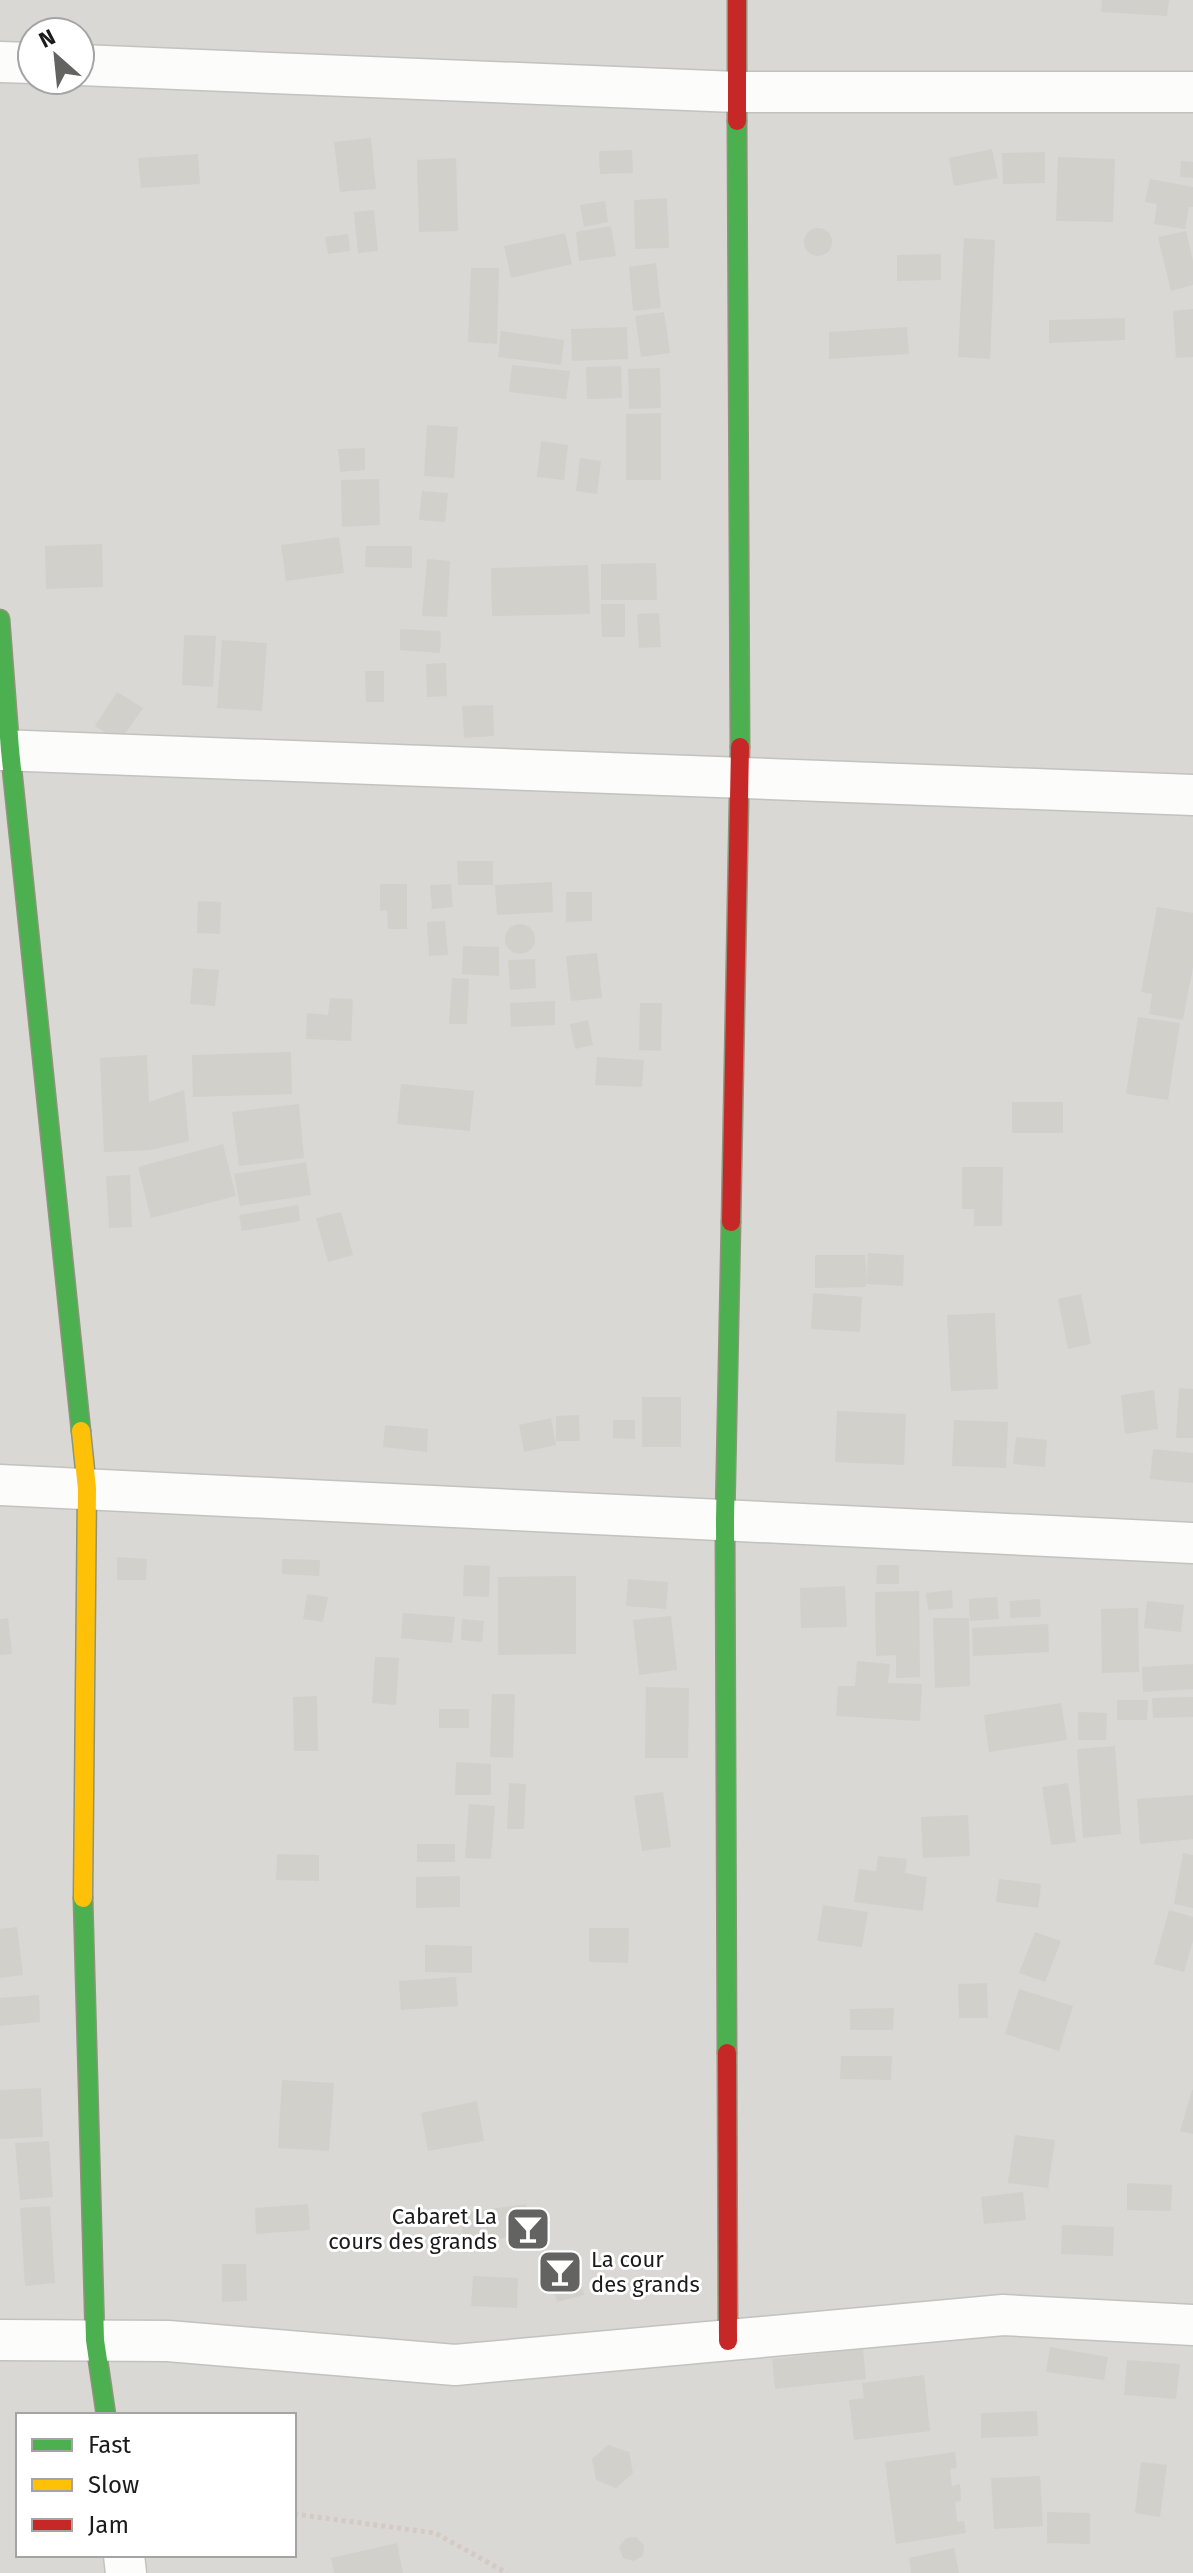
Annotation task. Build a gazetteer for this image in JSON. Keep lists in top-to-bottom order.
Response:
{
  "places": {
    "bar": ["Cabaret La cours des grands", "La cour des grands"]
  },
  "legend": ["Fast", "Slow", "Jam"],
  "north": "top left"
}
